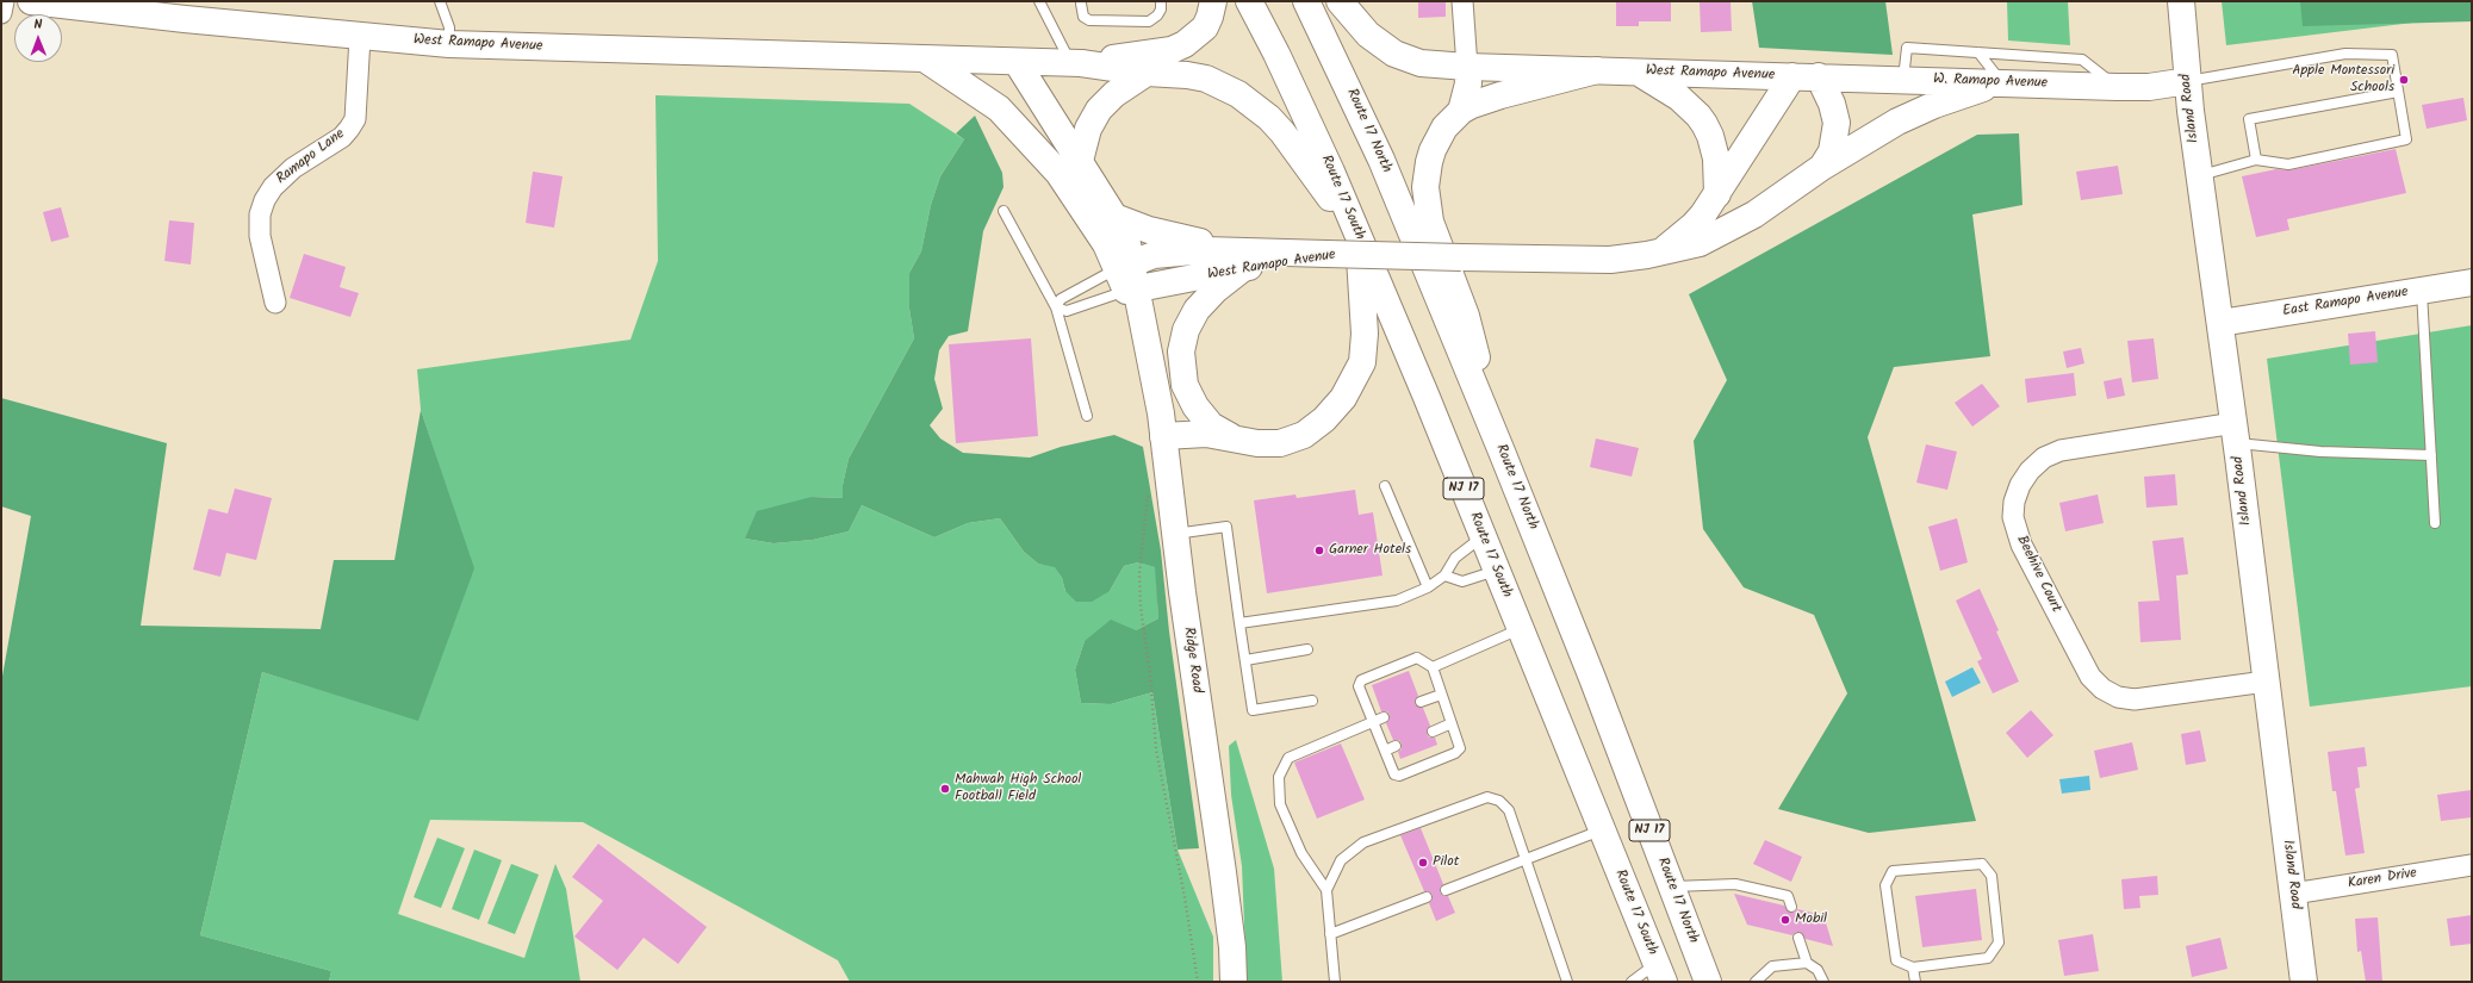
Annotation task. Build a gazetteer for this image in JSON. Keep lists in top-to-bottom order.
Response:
{
  "streets": {
    "main road": [
      "West Ramapo Avenue",
      "W. Ramapo Avenue",
      "Island Road",
      "Route 17 North",
      "Route 17 South",
      "East Ramapo Avenue",
      "NJ 17",
      "Ridge Road"
    ],
    "street": ["Ramapo Lane", "Beehive Court", "Karen Drive"]
  },
  "crossings": [
    ["West Ramapo Avenue", "W. Ramapo Avenue"],
    ["West Ramapo Avenue", "Ramapo Lane"],
    ["West Ramapo Avenue", "Ridge Road"],
    ["W. Ramapo Avenue", "Island Road"],
    ["Island Road", "East Ramapo Avenue"],
    ["Island Road", "Beehive Court"],
    ["Island Road", "Karen Drive"]
  ],
  "places": [
    "Apple Montessori Schools",
    "Garner Hotels",
    "Mahwah High School Football Field",
    "Pilot",
    "Mobil"
  ],
  "north": "top"
}
